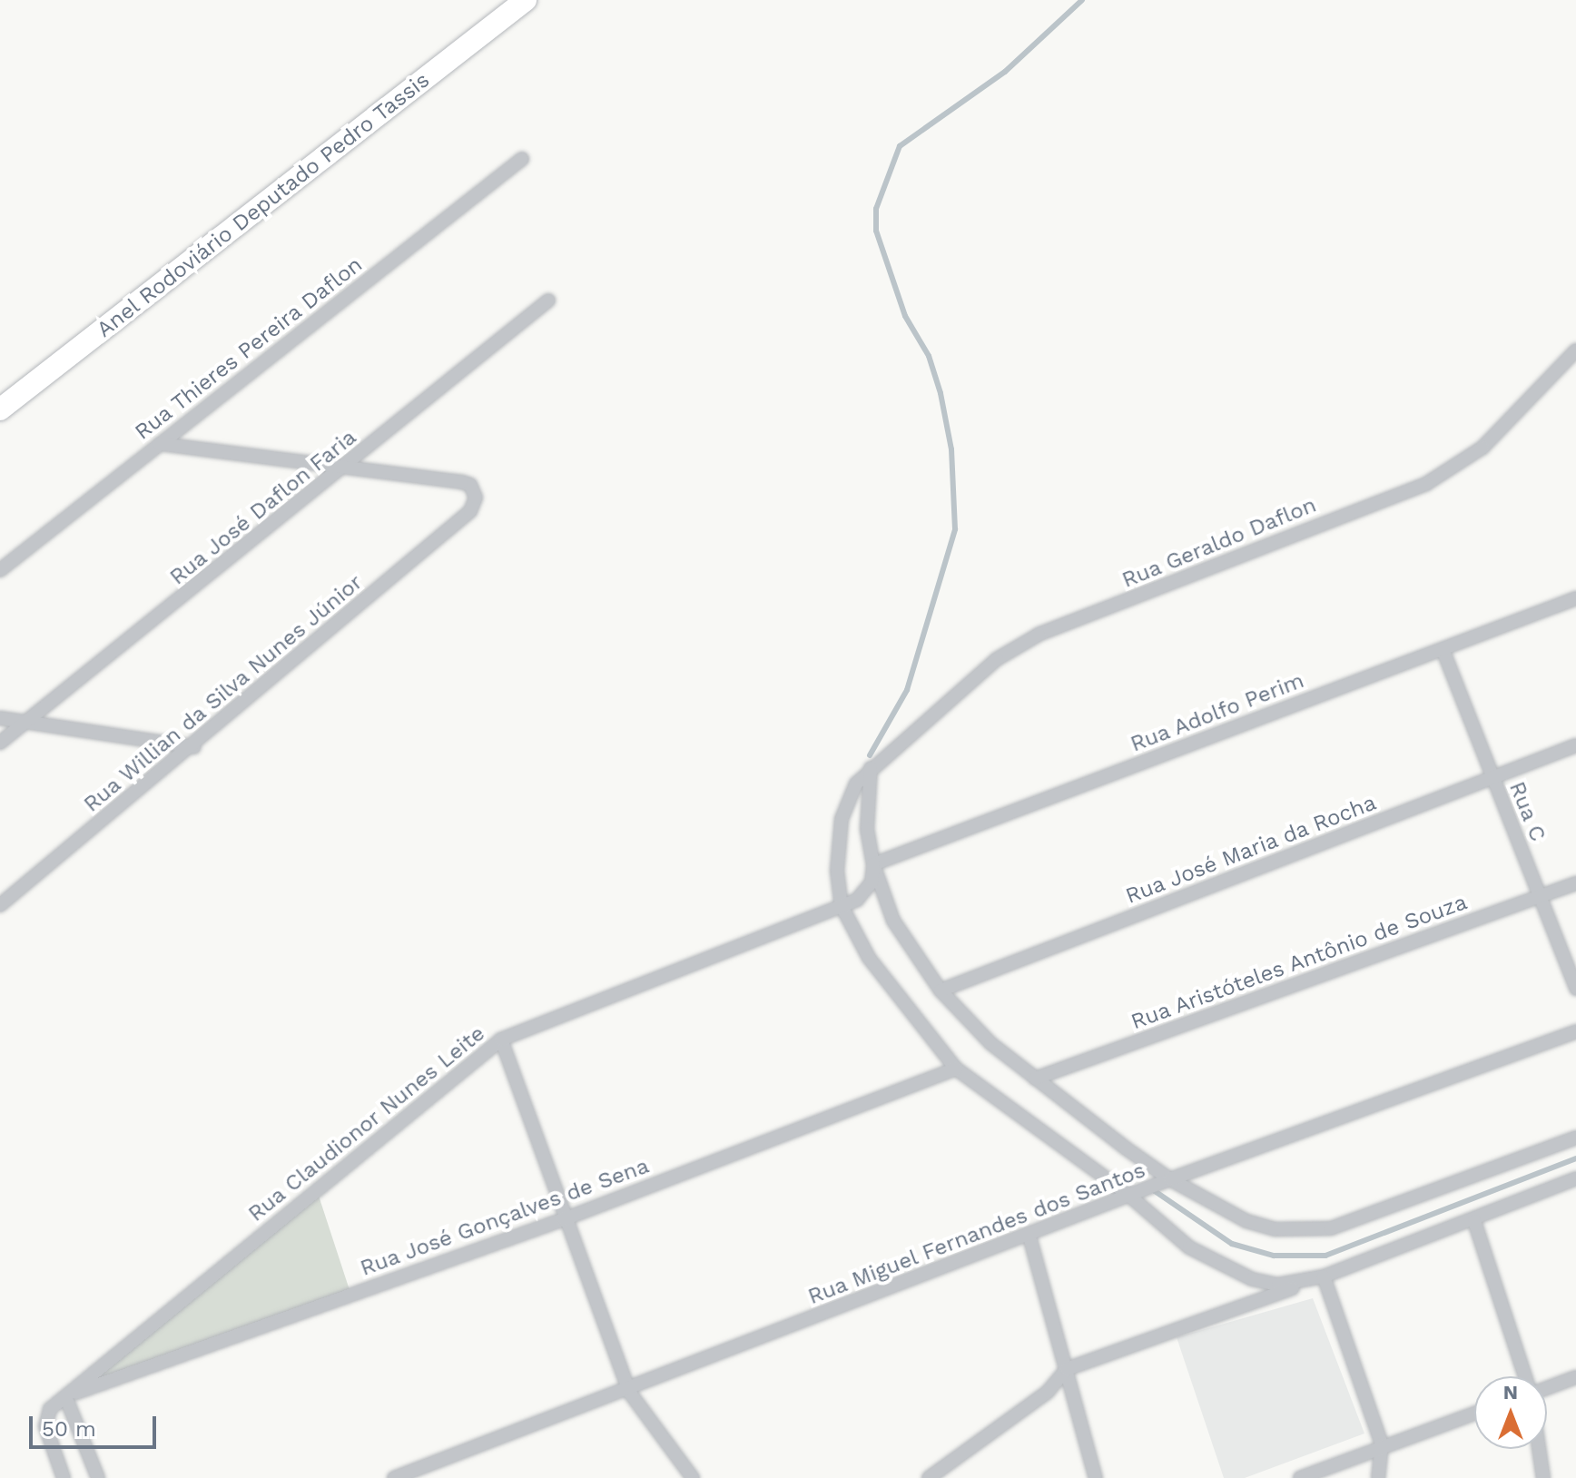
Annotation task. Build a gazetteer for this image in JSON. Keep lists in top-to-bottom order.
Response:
{
  "streets": {
    "highway": ["Anel Rodoviário Deputado Pedro Tassis"],
    "street": [
      "Rua Thieres Pereira Daflon",
      "Rua José Daflon Faria",
      "Rua Geraldo Daflon",
      "Rua Willian da Silva Nunes Júnior",
      "Rua Adolfo Perim",
      "Rua C",
      "Rua José Maria da Rocha",
      "Rua Aristóteles Antônio de Souza",
      "Rua Claudionor Nunes Leite",
      "Rua José Gonçalves de Sena",
      "Rua Miguel Fernandes dos Santos"
    ]
  },
  "crossings": [
    ["Rua José Daflon Faria", "Rua Willian da Silva Nunes Júnior"],
    ["Rua Geraldo Daflon", "Rua Claudionor Nunes Leite"],
    ["Rua Adolfo Perim", "Rua C"],
    ["Rua Adolfo Perim", "Rua Claudionor Nunes Leite"],
    ["Rua C", "Rua José Maria da Rocha"],
    ["Rua C", "Rua Aristóteles Antônio de Souza"],
    ["Rua Claudionor Nunes Leite", "Rua José Gonçalves de Sena"]
  ],
  "scale_bar": "50 m",
  "north": "top"
}
